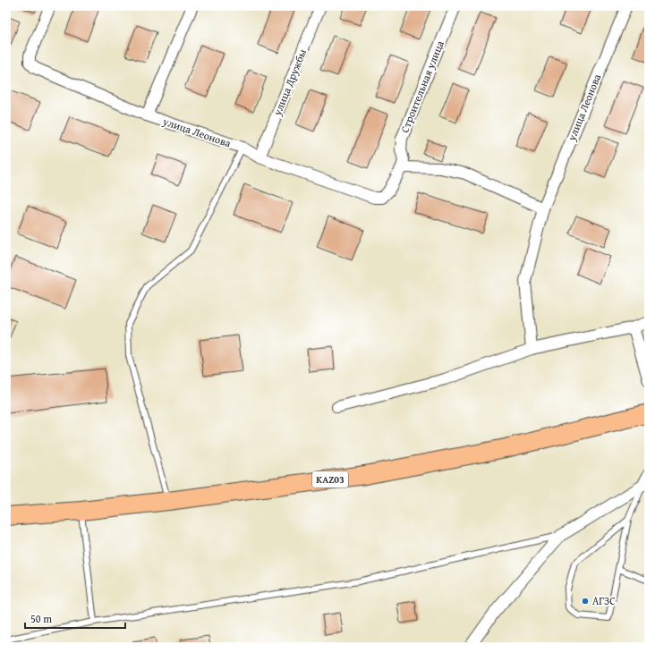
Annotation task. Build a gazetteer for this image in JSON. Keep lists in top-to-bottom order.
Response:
{
  "streets": {
    "highway": ["KАZ03"],
    "street": ["улица Дружбы", "Строительная улица", "улица Леонова"]
  },
  "crossings": [
    ["улица Дружбы", "улица Леонова"],
    ["Строительная улица", "улица Леонова"]
  ],
  "places": ["АГЗС"],
  "scale_bar": "50 m"
}
